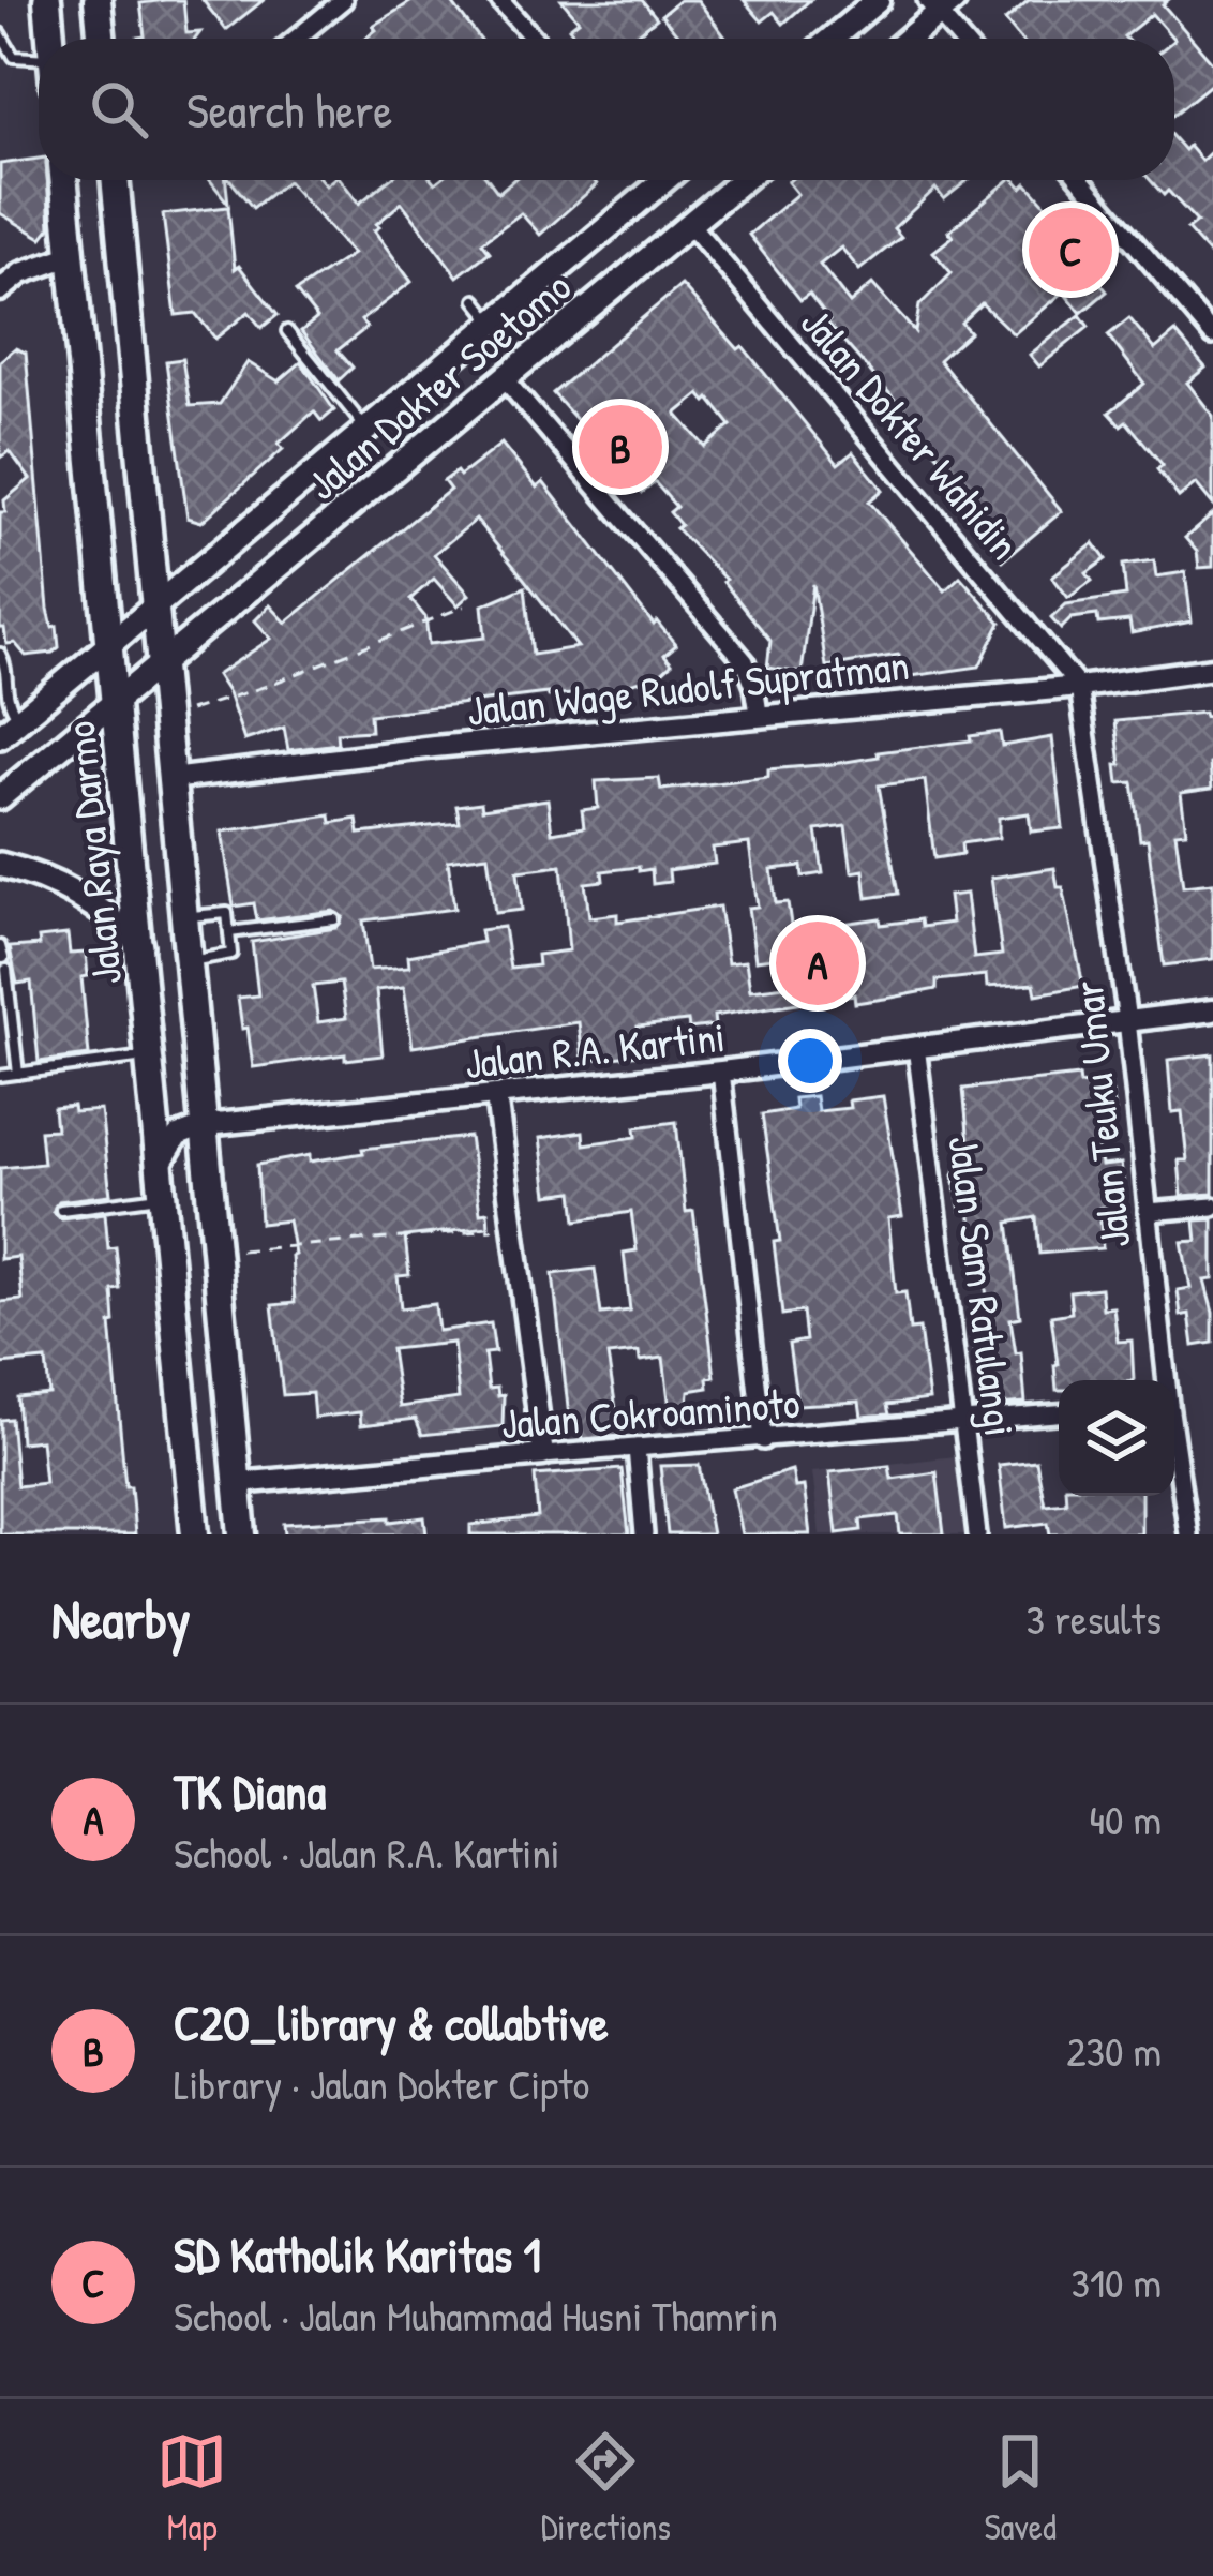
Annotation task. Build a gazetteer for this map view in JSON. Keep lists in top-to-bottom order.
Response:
{
  "streets": {
    "main road": ["Jalan Dokter Soetomo", "Jalan Raya Darmo"],
    "street": [
      "Jalan Dokter Wahidin",
      "Jalan Wage Rudolf Supratman",
      "Jalan R.A. Kartini",
      "Jalan Teuku Umar",
      "Jalan Sam Ratulangi",
      "Jalan Cokroaminoto"
    ]
  },
  "crossings": [
    ["Jalan Dokter Soetomo", "Jalan Dokter Wahidin"],
    ["Jalan Dokter Soetomo", "Jalan Raya Darmo"],
    ["Jalan Dokter Wahidin", "Jalan Wage Rudolf Supratman"],
    ["Jalan Dokter Wahidin", "Jalan Teuku Umar"],
    ["Jalan Wage Rudolf Supratman", "Jalan Raya Darmo"],
    ["Jalan Wage Rudolf Supratman", "Jalan Teuku Umar"],
    ["Jalan Raya Darmo", "Jalan R.A. Kartini"],
    ["Jalan Raya Darmo", "Jalan Cokroaminoto"],
    ["Jalan R.A. Kartini", "Jalan Teuku Umar"],
    ["Jalan R.A. Kartini", "Jalan Sam Ratulangi"],
    ["Jalan Sam Ratulangi", "Jalan Cokroaminoto"]
  ],
  "page": {
    "search": "Search here",
    "pins": ["C", "B", "A"],
    "heading": ["Nearby", "3 results"],
    "list": [
      {
        "mark": "A",
        "name": "TK Diana",
        "note": "School · Jalan R.A. Kartini",
        "value": "40 m"
      },
      {
        "mark": "B",
        "name": "C2O_library & collabtive",
        "note": "Library · Jalan Dokter Cipto",
        "value": "230 m"
      },
      {
        "mark": "C",
        "name": "SD Katholik Karitas 1",
        "note": "School · Jalan Muhammad Husni Thamrin",
        "value": "310 m"
      }
    ],
    "nav": ["Map", "Directions", "Saved"]
  }
}
